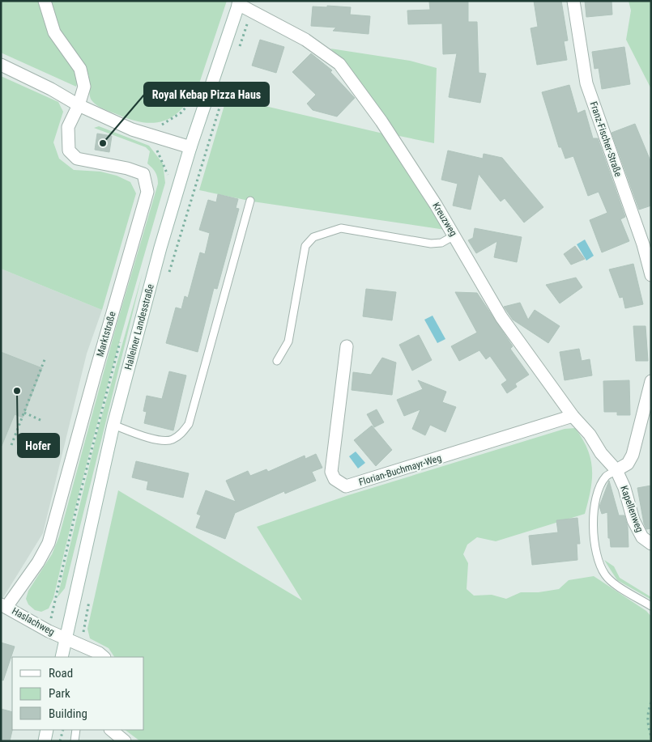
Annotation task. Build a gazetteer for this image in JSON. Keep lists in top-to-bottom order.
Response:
{
  "streets": {
    "street": [
      "Franz-Fischer-Straße",
      "Kreuzweg",
      "Halleiner Landesstraße",
      "Marktstraße",
      "Florian-Buchmayr-Weg",
      "Kapellenweg",
      "Haslachweg"
    ]
  },
  "crossings": [
    ["Kreuzweg", "Halleiner Landesstraße"],
    ["Kreuzweg", "Florian-Buchmayr-Weg"],
    ["Kreuzweg", "Kapellenweg"],
    ["Halleiner Landesstraße", "Haslachweg"],
    ["Marktstraße", "Haslachweg"]
  ],
  "places": ["Royal Kebap Pizza Haus", "Hofer"],
  "legend": ["Road", "Park", "Building"]
}
